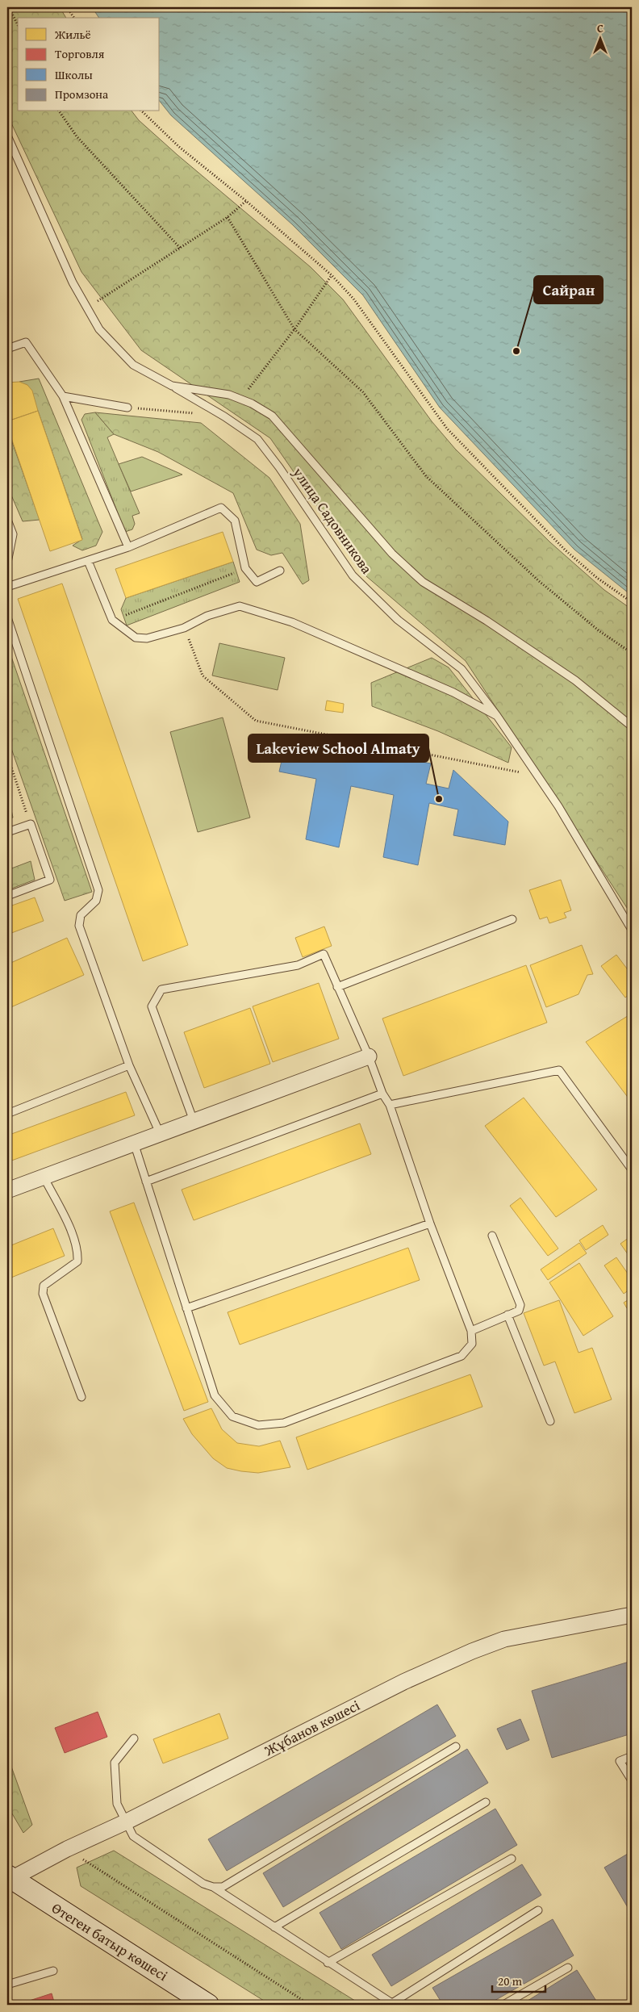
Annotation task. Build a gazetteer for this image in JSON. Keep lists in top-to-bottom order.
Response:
{
  "streets": {
    "main road": ["Өтеген батыр көшесі"],
    "street": ["Жұбанов көшесі"],
    "lane": ["улица Садовникова"]
  },
  "crossings": [
    ["Жұбанов көшесі", "Өтеген батыр көшесі"]
  ],
  "places": ["Сайран", "Lakeview School Almaty"],
  "legend": [
    "Жильё",
    "Торговля",
    "Школы",
    "Промзона"
  ],
  "scale_bar": "20 m",
  "north": "top"
}
